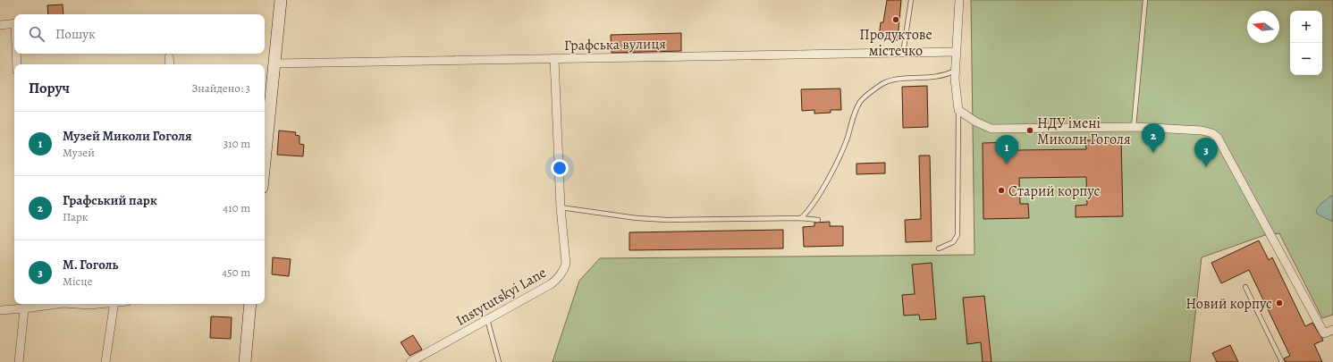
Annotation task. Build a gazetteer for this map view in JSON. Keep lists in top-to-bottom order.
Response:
{
  "streets": {
    "street": ["Графська вулиця", "Instytutskyi Lane"]
  },
  "crossings": [
    ["Графська вулиця", "Instytutskyi Lane"]
  ],
  "places": [
    "Продуктове містечко",
    "НДУ імені Миколи Гоголя",
    "Старий корпус",
    "Новий корпус"
  ],
  "north": "left",
  "page": {
    "map_buttons": ["+", "−"],
    "search": "Пошук",
    "heading": ["Поруч", "Знайдено: 3"],
    "list": [
      {
        "mark": "1",
        "name": "Музей Миколи Гоголя",
        "note": "Музей",
        "value": "310 m"
      },
      {
        "mark": "2",
        "name": "Графський парк",
        "note": "Парк",
        "value": "410 m"
      },
      {
        "mark": "3",
        "name": "М. Гоголь",
        "note": "Місце",
        "value": "450 m"
      }
    ],
    "pins": ["2", "1", "3"]
  }
}
